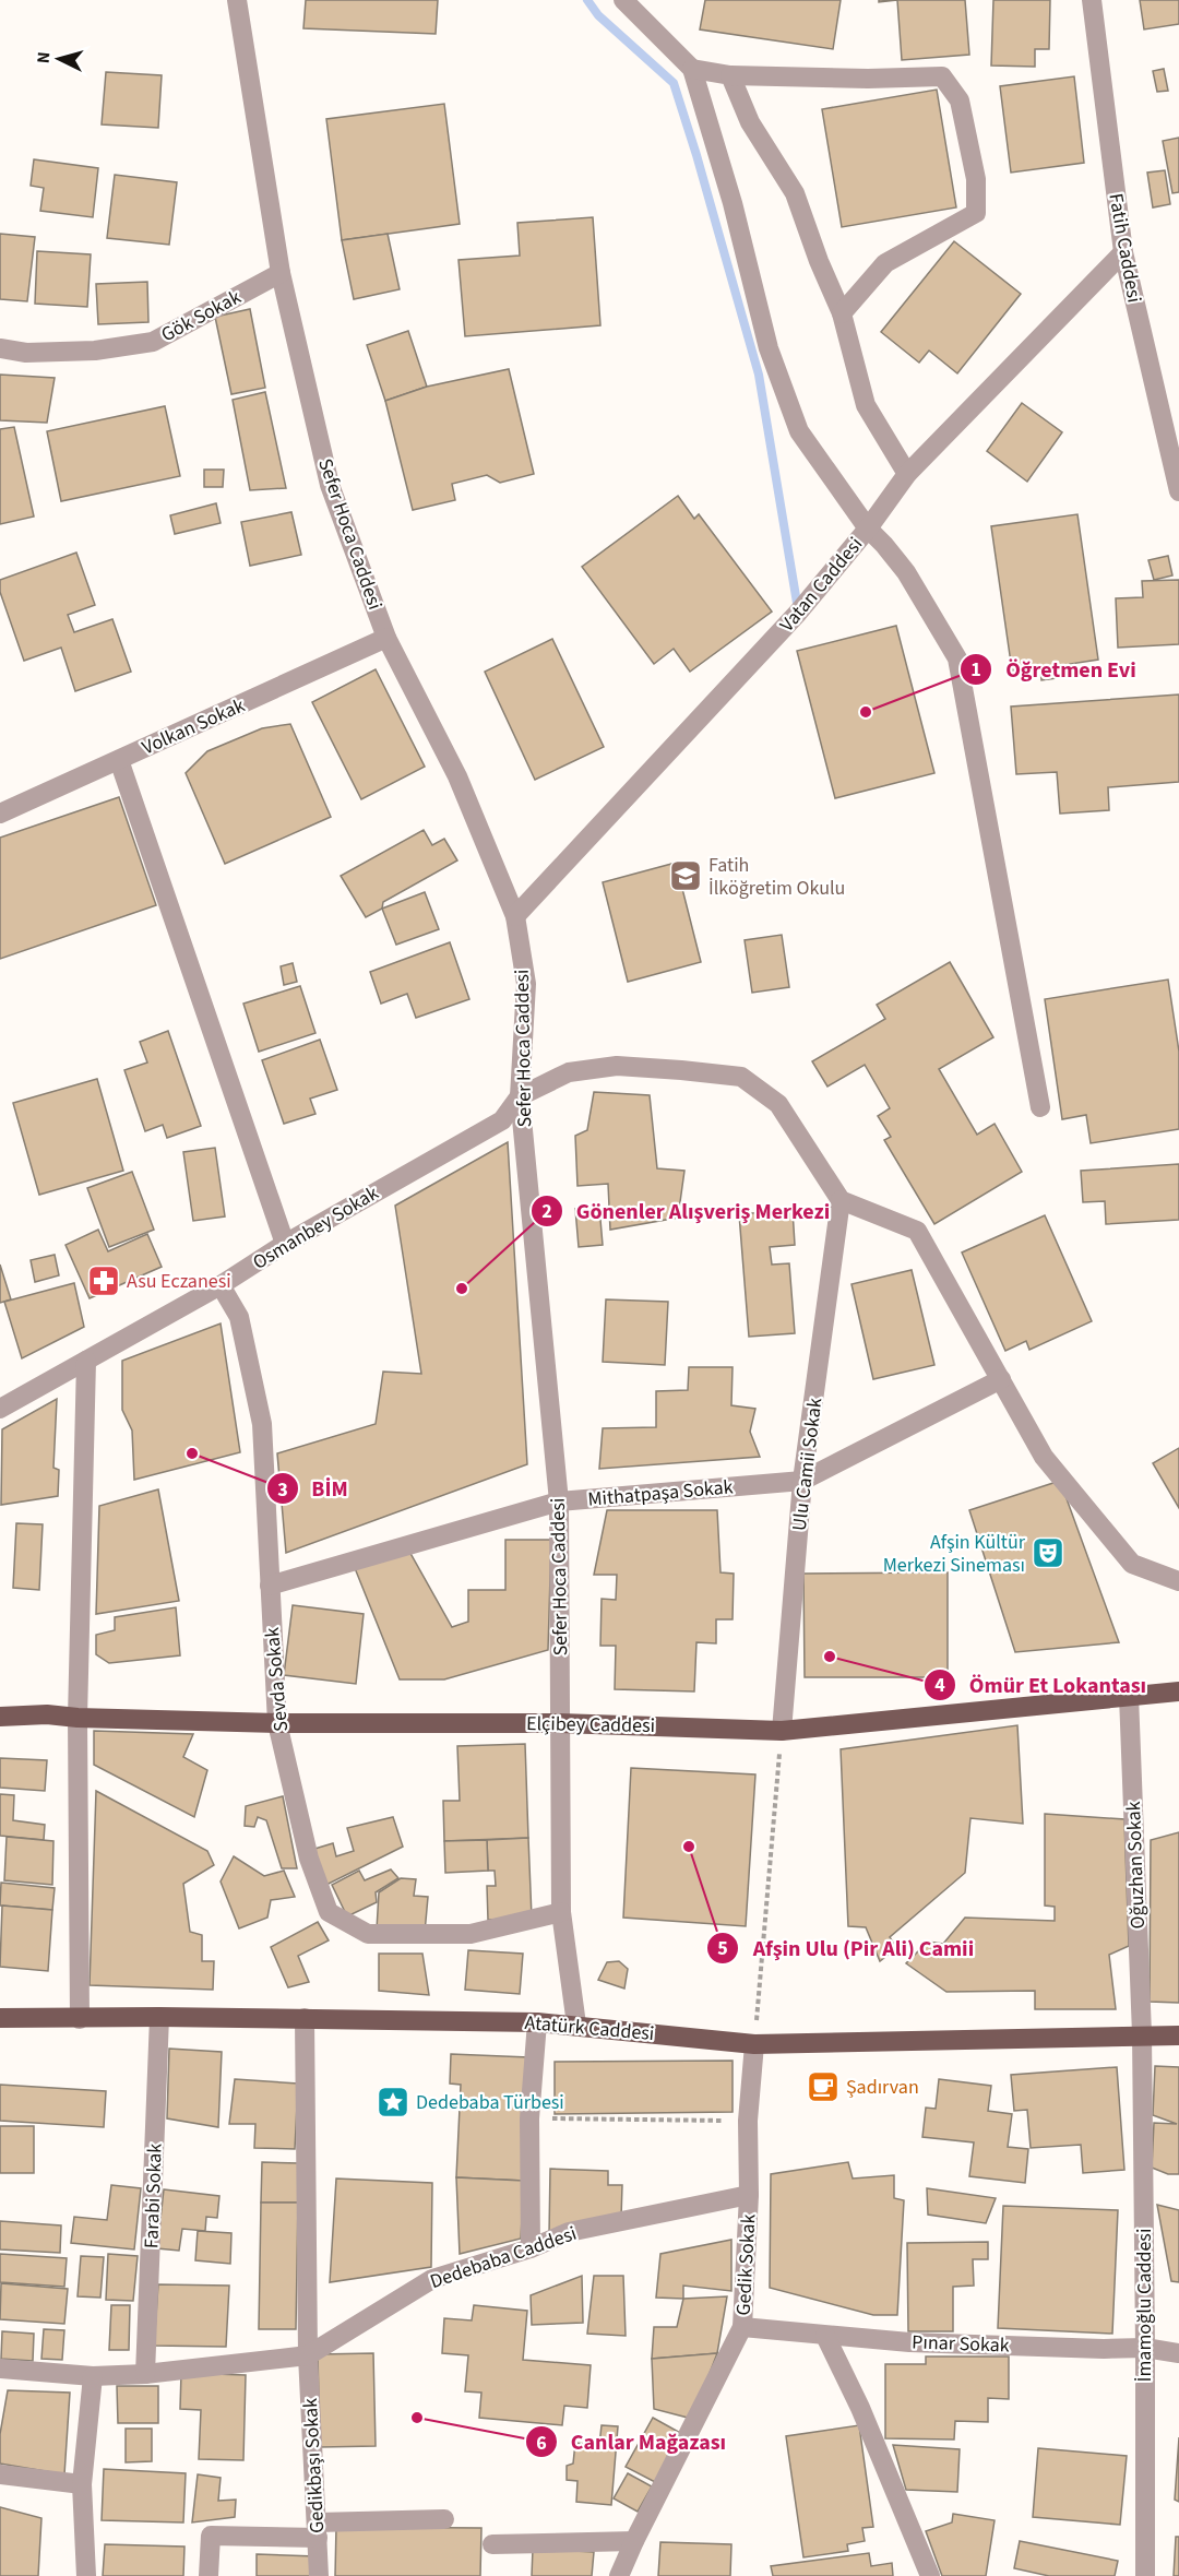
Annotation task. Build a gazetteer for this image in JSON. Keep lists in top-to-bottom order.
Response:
{
  "streets": {
    "main road": ["Elçibey Caddesi", "Atatürk Caddesi"],
    "street": [
      "Fatih Caddesi",
      "Gök Sokak",
      "Sefer Hoca Caddesi",
      "Vatan Caddesi",
      "Volkan Sokak",
      "Osmanbey Sokak",
      "Ulu Camii Sokak",
      "Mithatpaşa Sokak",
      "Sevda Sokak",
      "Oğuzhan Sokak",
      "Farabi Sokak",
      "Dedebaba Caddesi",
      "Gedik Sokak",
      "İmamoğlu Caddesi",
      "Pınar Sokak",
      "Gedikbaşı Sokak"
    ]
  },
  "crossings": [
    ["Fatih Caddesi", "Vatan Caddesi"],
    ["Gök Sokak", "Sefer Hoca Caddesi"],
    ["Sefer Hoca Caddesi", "Vatan Caddesi"],
    ["Sefer Hoca Caddesi", "Volkan Sokak"],
    ["Sefer Hoca Caddesi", "Osmanbey Sokak"],
    ["Sefer Hoca Caddesi", "Mithatpaşa Sokak"],
    ["Sefer Hoca Caddesi", "Sevda Sokak"],
    ["Sefer Hoca Caddesi", "Elçibey Caddesi"],
    ["Sefer Hoca Caddesi", "Atatürk Caddesi"],
    ["Osmanbey Sokak", "Sevda Sokak"],
    ["Ulu Camii Sokak", "Mithatpaşa Sokak"],
    ["Ulu Camii Sokak", "Elçibey Caddesi"],
    ["Mithatpaşa Sokak", "Sevda Sokak"],
    ["Sevda Sokak", "Elçibey Caddesi"],
    ["Elçibey Caddesi", "Oğuzhan Sokak"],
    ["Oğuzhan Sokak", "Atatürk Caddesi"],
    ["Oğuzhan Sokak", "İmamoğlu Caddesi"],
    ["Atatürk Caddesi", "Farabi Sokak"],
    ["Atatürk Caddesi", "Gedik Sokak"],
    ["Atatürk Caddesi", "İmamoğlu Caddesi"],
    ["Atatürk Caddesi", "Gedikbaşı Sokak"],
    ["Farabi Sokak", "Dedebaba Caddesi"],
    ["Dedebaba Caddesi", "Gedik Sokak"],
    ["Dedebaba Caddesi", "Gedikbaşı Sokak"],
    ["Gedik Sokak", "Pınar Sokak"],
    ["İmamoğlu Caddesi", "Pınar Sokak"]
  ],
  "places": {
    "other": [
      "Öğretmen Evi",
      "Gönenler Alışveriş Merkezi",
      "BİM",
      "Ömür Et Lokantası",
      "Afşin Ulu (Pir Ali) Camii",
      "Canlar Mağazası"
    ],
    "school or university": ["Fatih İlköğretim Okulu"],
    "pharmacy": ["Asu Eczanesi"],
    "theatre": ["Afşin Kültür Merkezi Sineması"],
    "cafe": ["Şadırvan"],
    "place": ["Dedebaba Türbesi"]
  },
  "north": "left"
}
